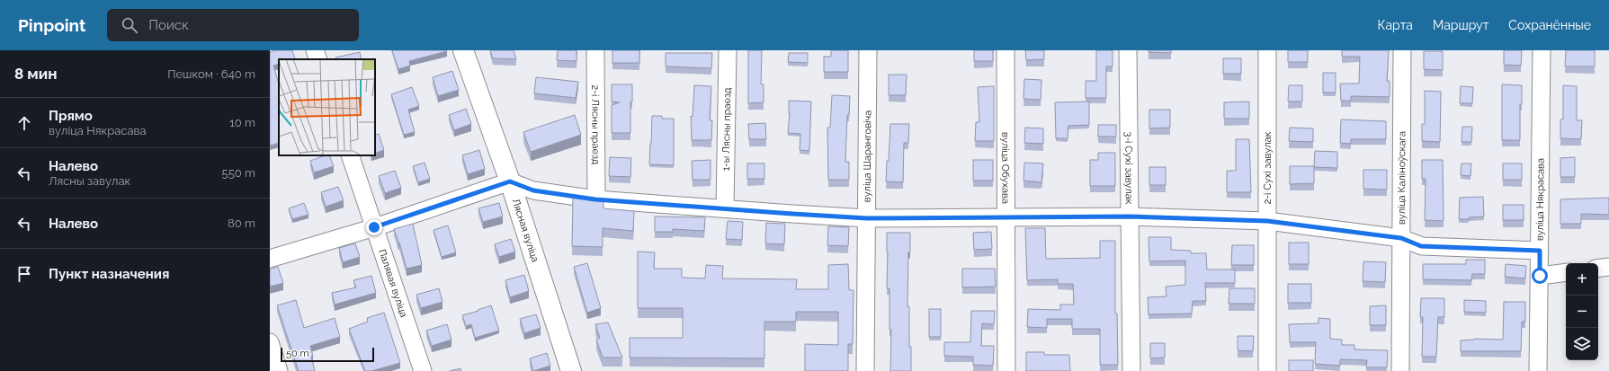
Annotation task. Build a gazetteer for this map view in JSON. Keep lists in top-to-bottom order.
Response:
{
  "streets": {
    "main road": ["Лясная вуліца"],
    "street": [
      "2-і Лясны праезд",
      "1-ы Лясны праезд",
      "вуліца Шаранговіча",
      "вуліца Обухава",
      "3-і Сухі завулак",
      "2-і Сухі завулак",
      "вуліца Каліноўскага",
      "вуліца Някрасава",
      "Палявая вуліца"
    ]
  },
  "scale_bar": "50 m",
  "page": {
    "header": "Pinpoint",
    "search": "Поиск",
    "nav": ["Карта", "Маршрут", "Сохранённые"],
    "heading": ["8 мин", "Пешком · 640 m"],
    "list": [
      ["Прямо", "вуліца Някрасава", "10 m"],
      ["Налево", "Лясны завулак", "550 m"],
      ["Налево", "80 m"],
      "Пункт назначения"
    ],
    "map_buttons": ["+", "−"],
    "scale": "50 m"
  }
}
